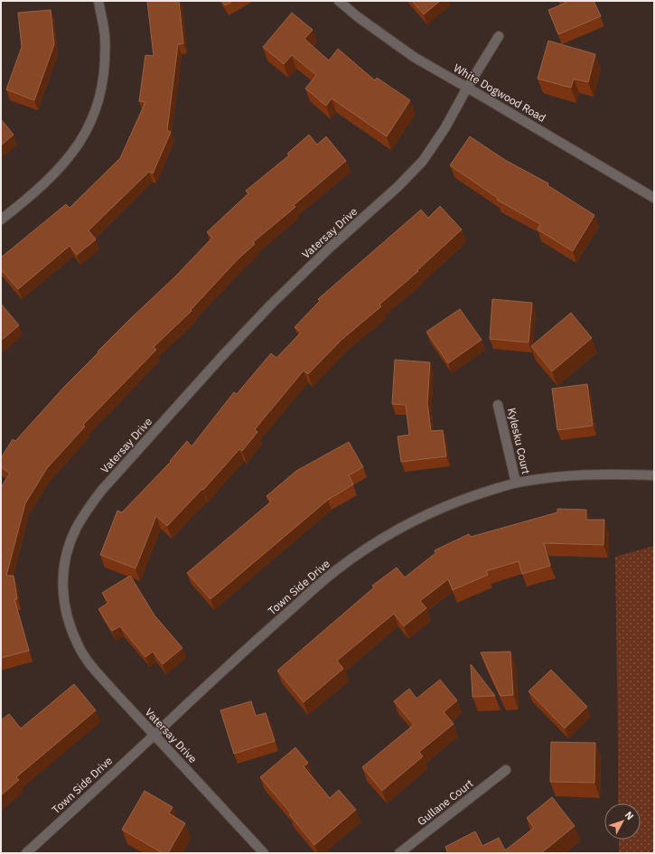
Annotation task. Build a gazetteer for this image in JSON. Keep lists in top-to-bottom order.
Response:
{
  "streets": {
    "street": [
      "White Dogwood Road",
      "Vatersay Drive",
      "Kylesku Court",
      "Town Side Drive",
      "Gullane Court"
    ]
  },
  "crossings": [
    ["White Dogwood Road", "Vatersay Drive"],
    ["Vatersay Drive", "Town Side Drive"],
    ["Kylesku Court", "Town Side Drive"]
  ],
  "north": "top right"
}
